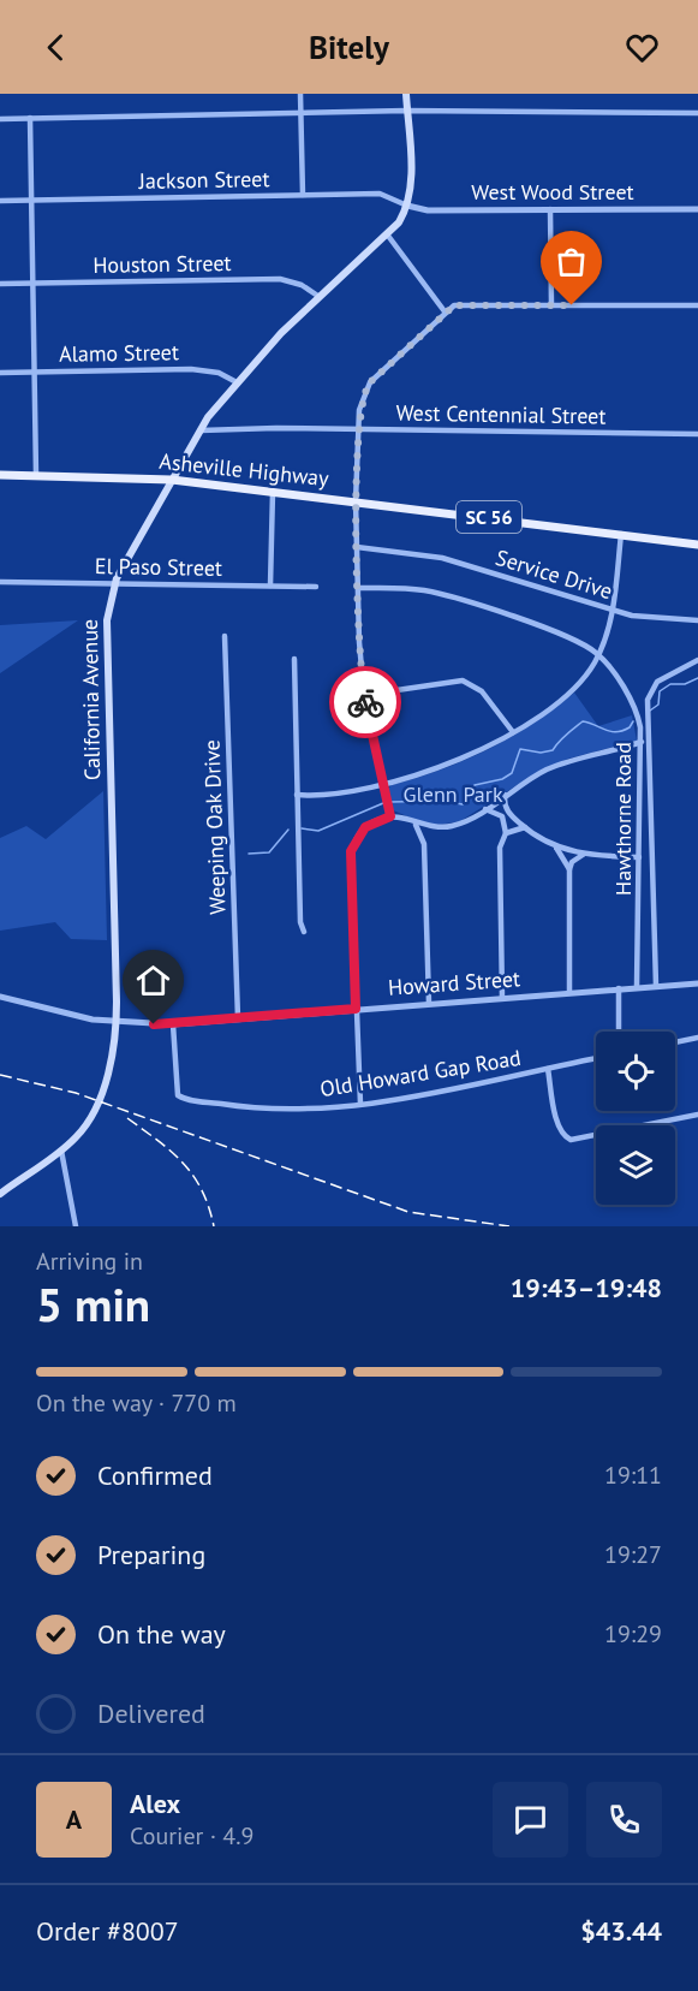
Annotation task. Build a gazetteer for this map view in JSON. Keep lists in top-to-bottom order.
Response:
{
  "streets": {
    "main road": ["Asheville Highway", "SC 56", "California Avenue"],
    "street": [
      "Jackson Street",
      "West Wood Street",
      "Houston Street",
      "Alamo Street",
      "West Centennial Street",
      "El Paso Street",
      "Service Drive",
      "Hawthorne Road",
      "Weeping Oak Drive",
      "Howard Street",
      "Old Howard Gap Road"
    ]
  },
  "crossings": [
    ["Jackson Street", "West Wood Street"],
    ["Jackson Street", "California Avenue"],
    ["West Wood Street", "California Avenue"],
    ["Houston Street", "California Avenue"],
    ["Alamo Street", "California Avenue"],
    ["West Centennial Street", "California Avenue"],
    ["Asheville Highway", "California Avenue"],
    ["El Paso Street", "California Avenue"],
    ["California Avenue", "Howard Street"],
    ["Hawthorne Road", "Howard Street"],
    ["Weeping Oak Drive", "Howard Street"],
    ["Howard Street", "Old Howard Gap Road"]
  ],
  "parks": ["Glenn Park"],
  "page": {
    "header": "Bitely",
    "heading": ["5 min", "Arriving in", "19:43–19:48"],
    "panel": [
      "Alex",
      "Courier · 4.9",
      "Order #8007",
      "$43.44"
    ],
    "bar": "On the way · 770 m",
    "list": [
      ["Confirmed", "19:11"],
      ["Preparing", "19:27"],
      ["On the way", "19:29"],
      "Delivered"
    ],
    "round": "A"
  }
}
